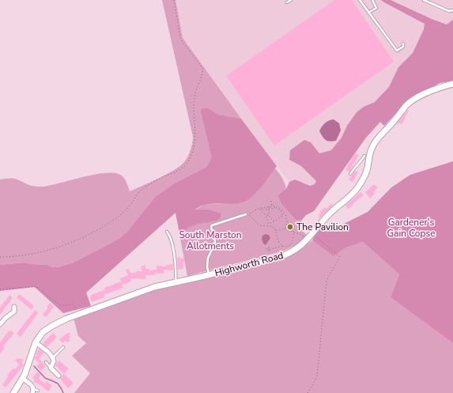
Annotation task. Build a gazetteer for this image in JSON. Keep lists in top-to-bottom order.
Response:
{
  "streets": {
    "street": ["Highworth Road"]
  },
  "parks": ["Gardener's Gain Copse", "South Marston Allotments"],
  "places": ["The Pavilion"]
}
